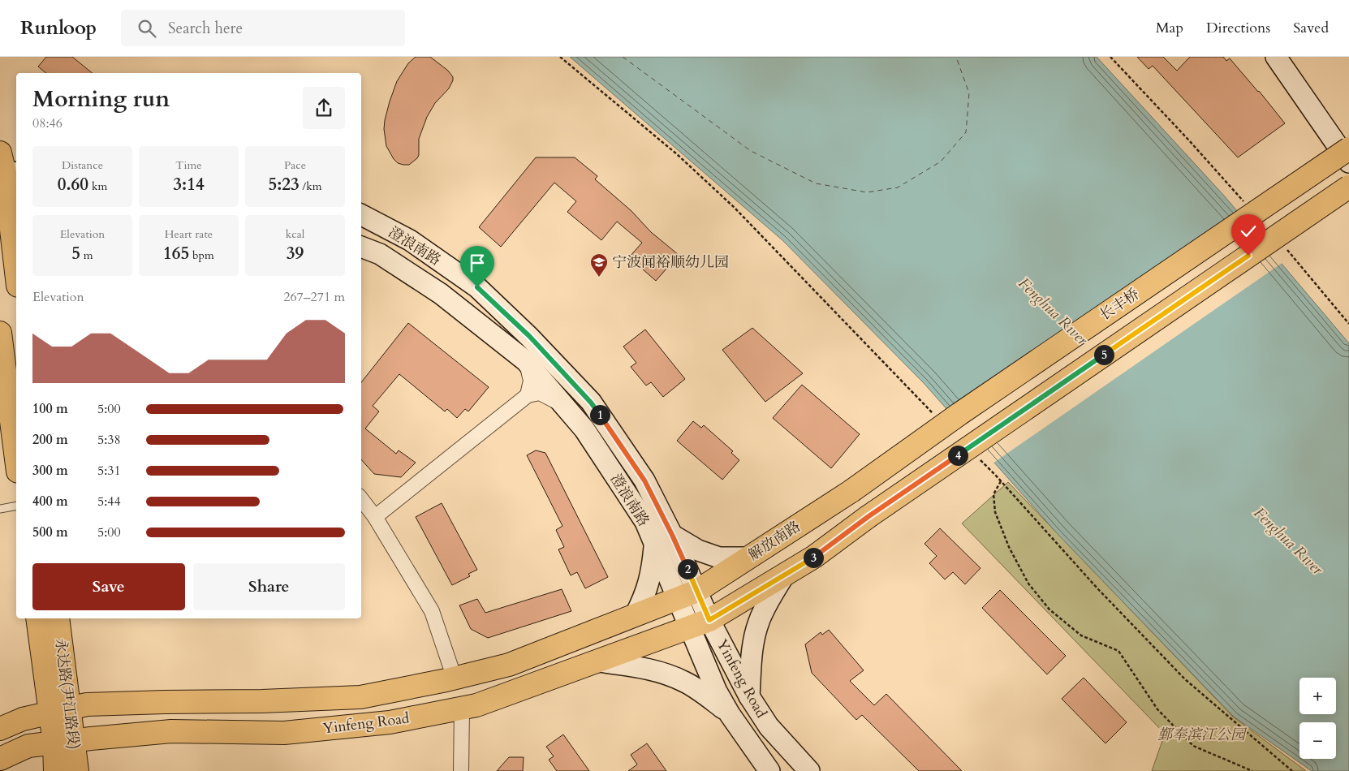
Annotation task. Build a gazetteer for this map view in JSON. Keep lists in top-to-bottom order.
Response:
{
  "streets": {
    "main road": [
      "澄浪南路",
      "长丰桥",
      "解放南路",
      "Yinfeng Road",
      "永达路(尹江路段)"
    ]
  },
  "crossings": [
    ["澄浪南路", "解放南路"],
    ["澄浪南路", "Yinfeng Road"],
    ["长丰桥", "解放南路"],
    ["解放南路", "Yinfeng Road"],
    ["Yinfeng Road", "永达路(尹江路段)"]
  ],
  "water": ["Fenghua Rıver"],
  "parks": ["鄞奉滨江公园"],
  "places": {
    "school or university": ["宁波闻裕顺幼儿园"]
  },
  "page": {
    "header": "Runloop",
    "search": "Search here",
    "nav": ["Map", "Directions", "Saved"],
    "heading": ["Morning run", "08:46"],
    "stats": [
      ["Distance", "0.60 km"],
      ["Time", "3:14"],
      ["Pace", "5:23 /km"],
      ["Elevation", "5 m"],
      ["Heart rate", "165 bpm"],
      ["kcal", "39"]
    ],
    "chart": ["Elevation", "267–271 m"],
    "pins": [
      "5",
      "1",
      "4",
      "3",
      "2"
    ],
    "list": [
      {
        "name": "100 m",
        "note": "5:00"
      },
      {
        "name": "200 m",
        "note": "5:38"
      },
      {
        "name": "300 m",
        "note": "5:31"
      },
      {
        "name": "400 m",
        "note": "5:44"
      },
      {
        "name": "500 m",
        "note": "5:00"
      }
    ],
    "buttons": ["Save", "Share"],
    "map_buttons": ["+", "−"]
  }
}
